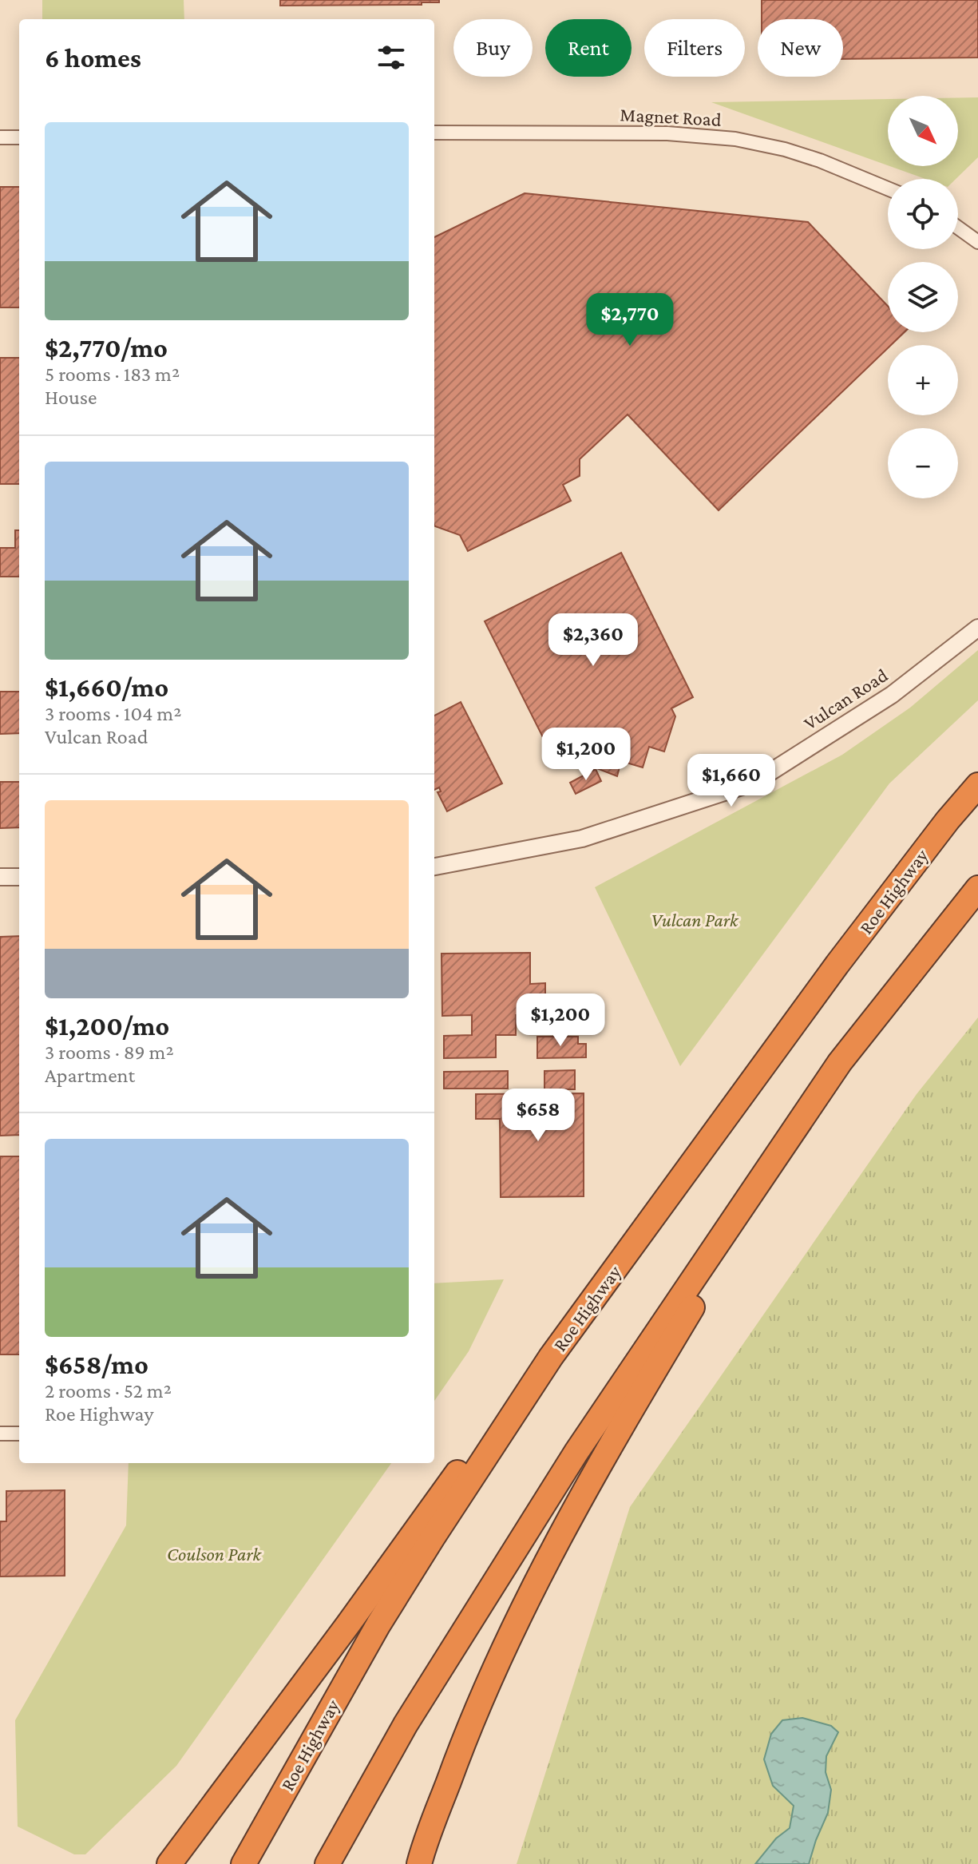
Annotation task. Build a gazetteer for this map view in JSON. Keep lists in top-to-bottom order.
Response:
{
  "streets": {
    "highway": ["Roe Highway"],
    "street": ["Magnet Road", "Vulcan Road"]
  },
  "parks": ["Vulcan Park", "Coulson Park"],
  "north": "bottom right",
  "page": {
    "chip": [
      "Buy",
      "Rent",
      "Filters",
      "New"
    ],
    "heading": "6 homes",
    "map_buttons": ["+", "−"],
    "list": [
      {
        "name": "$2,770/mo",
        "note": "5 rooms · 183 m² · House"
      },
      {
        "name": "$1,660/mo",
        "note": "3 rooms · 104 m² · Vulcan Road"
      },
      {
        "name": "$1,200/mo",
        "note": "3 rooms · 89 m² · Apartment"
      },
      {
        "name": "$658/mo",
        "note": "2 rooms · 52 m² · Roe Highway"
      }
    ],
    "price": [
      "$2,770",
      "$2,360",
      "$1,200",
      "$1,660",
      "$1,200",
      "$658"
    ]
  }
}
